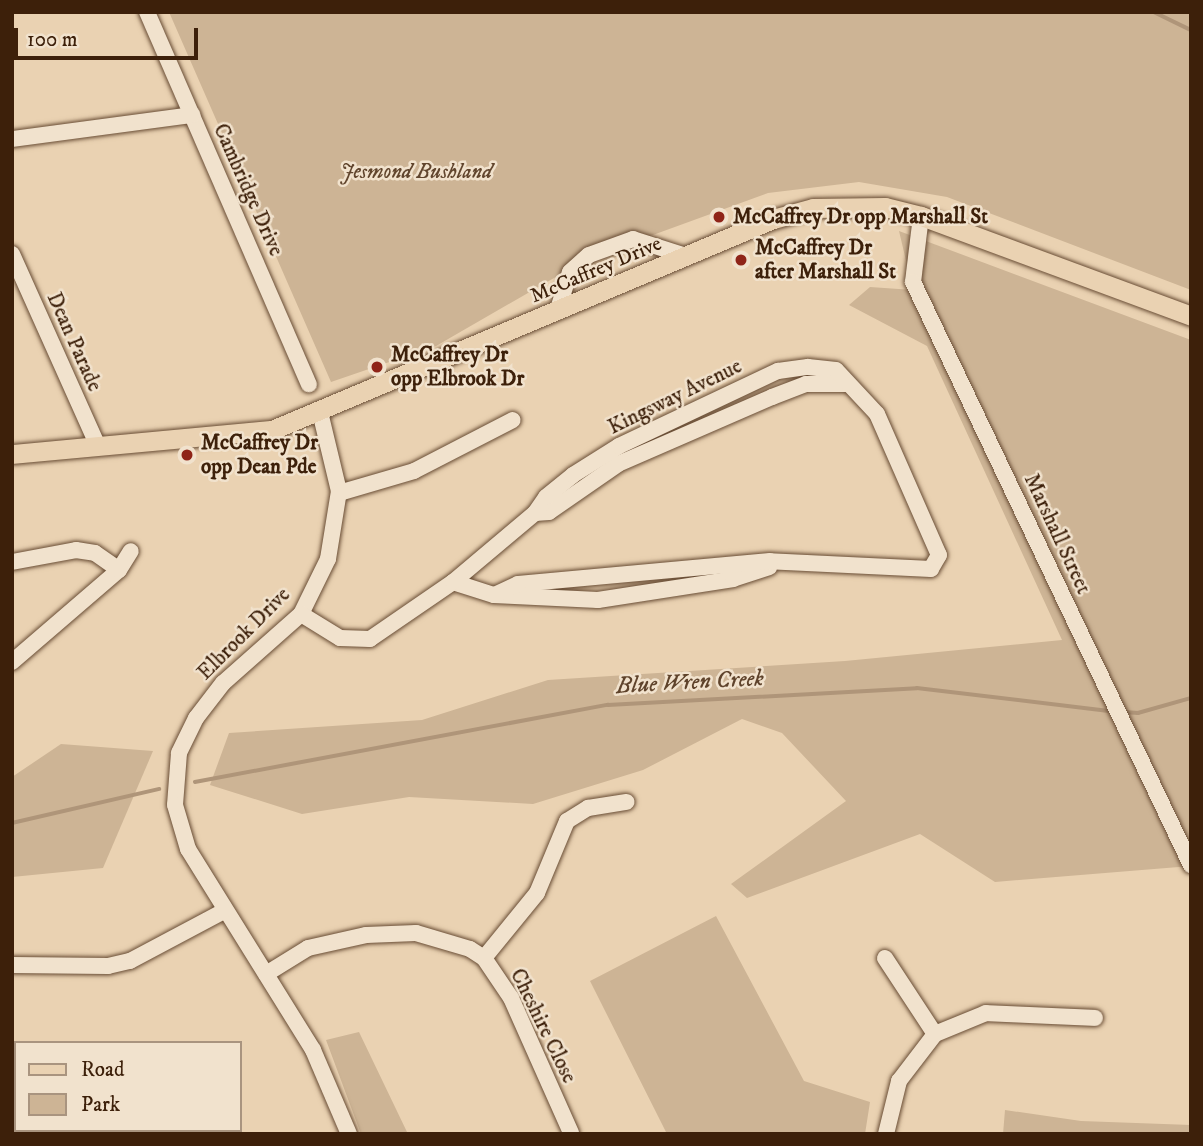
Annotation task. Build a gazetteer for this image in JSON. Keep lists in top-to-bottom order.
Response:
{
  "streets": {
    "main road": ["McCaffrey Drive"],
    "street": [
      "Cambridge Drive",
      "Dean Parade",
      "Kingsway Avenue",
      "Marshall Street",
      "Elbrook Drive",
      "Cheshire Close"
    ]
  },
  "crossings": [
    ["McCaffrey Drive", "Dean Parade"],
    ["McCaffrey Drive", "Marshall Street"],
    ["McCaffrey Drive", "Elbrook Drive"],
    ["Kingsway Avenue", "Elbrook Drive"],
    ["Elbrook Drive", "Cheshire Close"]
  ],
  "water": ["Blue Wren Creek"],
  "parks": ["Jesmond Bushland"],
  "places": [
    "McCaffrey Dr opp Marshall St",
    "McCaffrey Dr after Marshall St",
    "McCaffrey Dr opp Elbrook Dr",
    "McCaffrey Dr opp Dean Pde"
  ],
  "legend": ["Road", "Park"],
  "scale_bar": "100 m"
}
